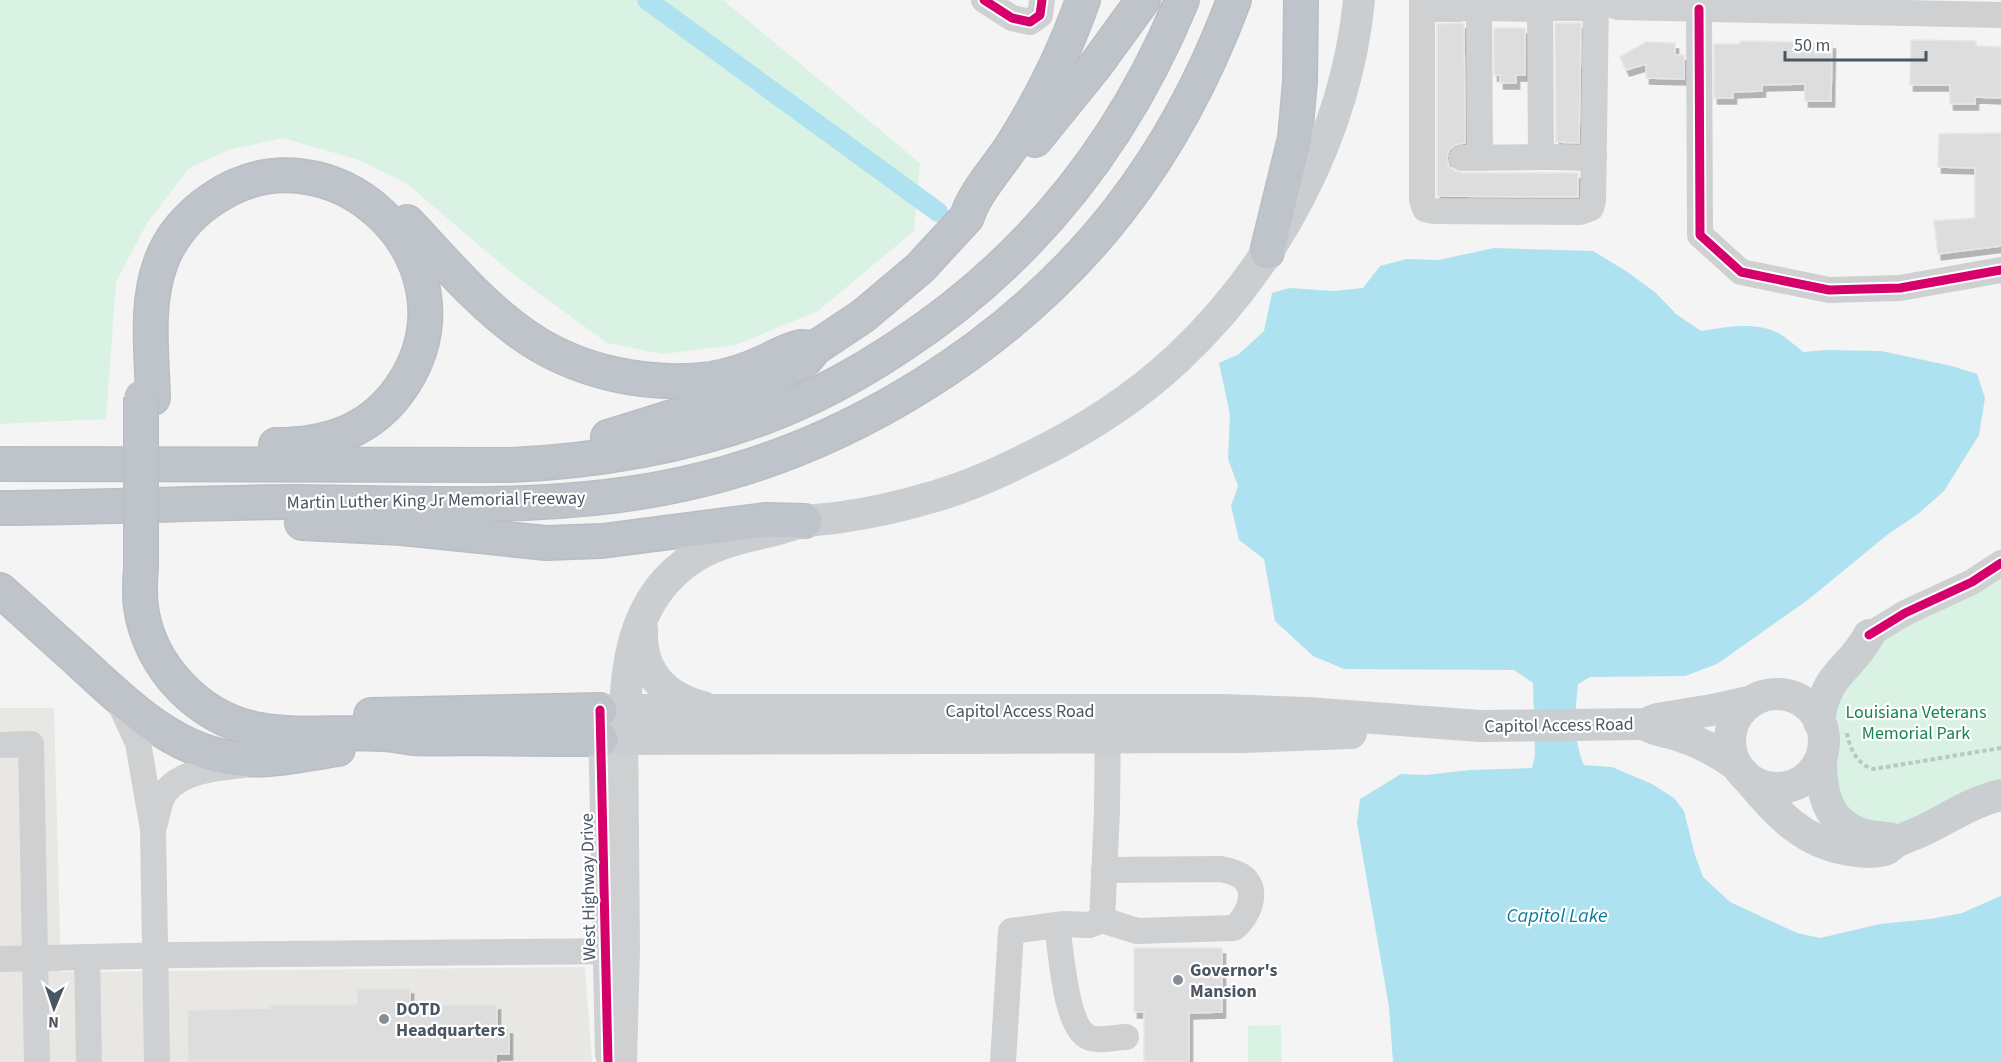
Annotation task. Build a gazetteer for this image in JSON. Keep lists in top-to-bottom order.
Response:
{
  "streets": {
    "highway": ["Martin Luther King Jr Memorial Freeway"],
    "main road": ["Capitol Access Road"],
    "street": ["West Highway Drive"]
  },
  "crossings": [
    ["Capitol Access Road", "West Highway Drive"]
  ],
  "water": ["Capitol Lake"],
  "parks": ["Louisiana Veterans Memorial Park"],
  "places": ["Governor's Mansion", "DOTD Headquarters"],
  "scale_bar": "50 m",
  "north": "bottom"
}
